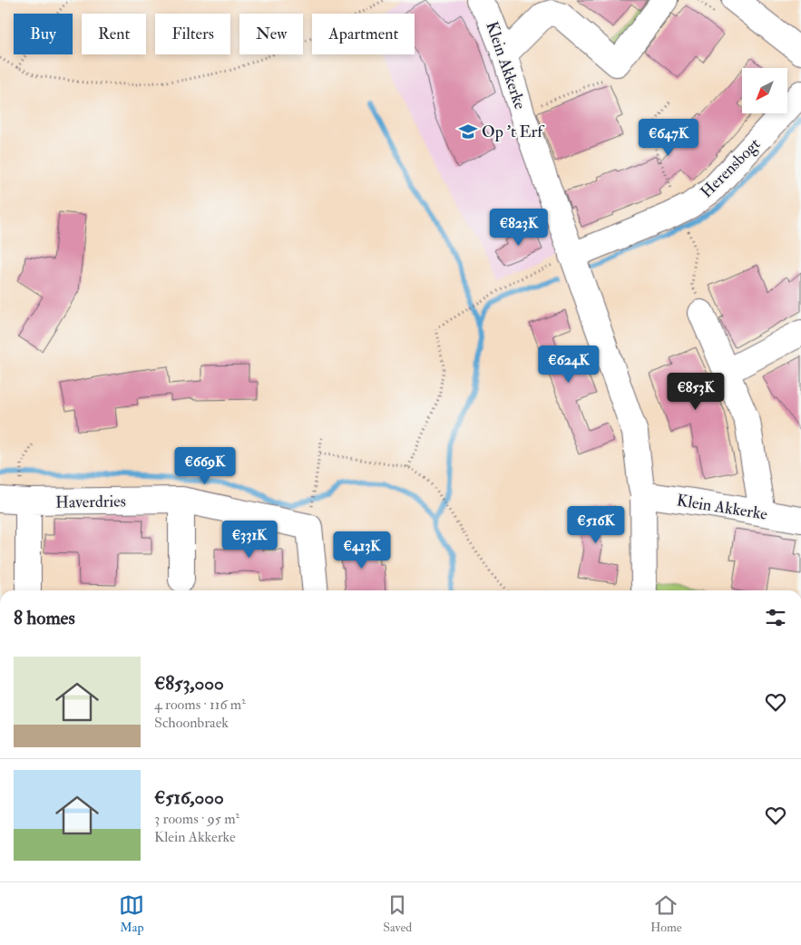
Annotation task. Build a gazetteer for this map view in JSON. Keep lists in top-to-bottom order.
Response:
{
  "streets": {
    "street": ["Klein Akkerke", "Herensbogt", "Haverdries"]
  },
  "crossings": [
    ["Klein Akkerke", "Herensbogt"]
  ],
  "places": {
    "school or university": ["Op 't Erf"]
  },
  "north": "bottom left",
  "page": {
    "chip": [
      "Buy",
      "Rent",
      "Filters",
      "New",
      "Apartment"
    ],
    "price": [
      "€647K",
      "€823K",
      "€624K",
      "€853K",
      "€669K",
      "€516K",
      "€331K",
      "€413K"
    ],
    "heading": "8 homes",
    "list": [
      {
        "name": "€853,000",
        "note": "4 rooms · 116 m² · Schoonbraek"
      },
      {
        "name": "€516,000",
        "note": "3 rooms · 95 m² · Klein Akkerke"
      }
    ],
    "tabs": ["Map", "Saved", "Home"]
  }
}
